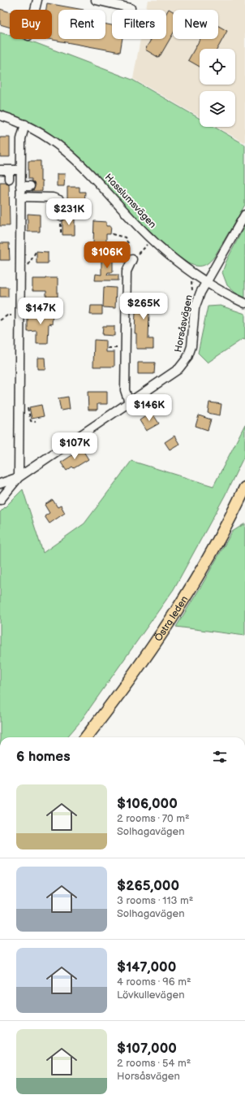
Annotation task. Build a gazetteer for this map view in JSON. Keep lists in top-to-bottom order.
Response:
{
  "streets": {
    "highway": ["Östra leden"],
    "street": ["Hasslumsvägen", "Horsåsvägen"]
  },
  "crossings": [
    ["Hasslumsvägen", "Horsåsvägen"]
  ],
  "page": {
    "chip": [
      "Buy",
      "Rent",
      "Filters",
      "New"
    ],
    "price": [
      "$231K",
      "$106K",
      "$265K",
      "$147K",
      "$146K",
      "$107K"
    ],
    "heading": "6 homes",
    "list": [
      {
        "name": "$106,000",
        "note": "2 rooms · 70 m² · Solhagavägen"
      },
      {
        "name": "$265,000",
        "note": "3 rooms · 113 m² · Solhagavägen"
      },
      {
        "name": "$147,000",
        "note": "4 rooms · 96 m² · Lövkullevägen"
      },
      {
        "name": "$107,000",
        "note": "2 rooms · 54 m² · Horsåsvägen"
      }
    ]
  }
}
